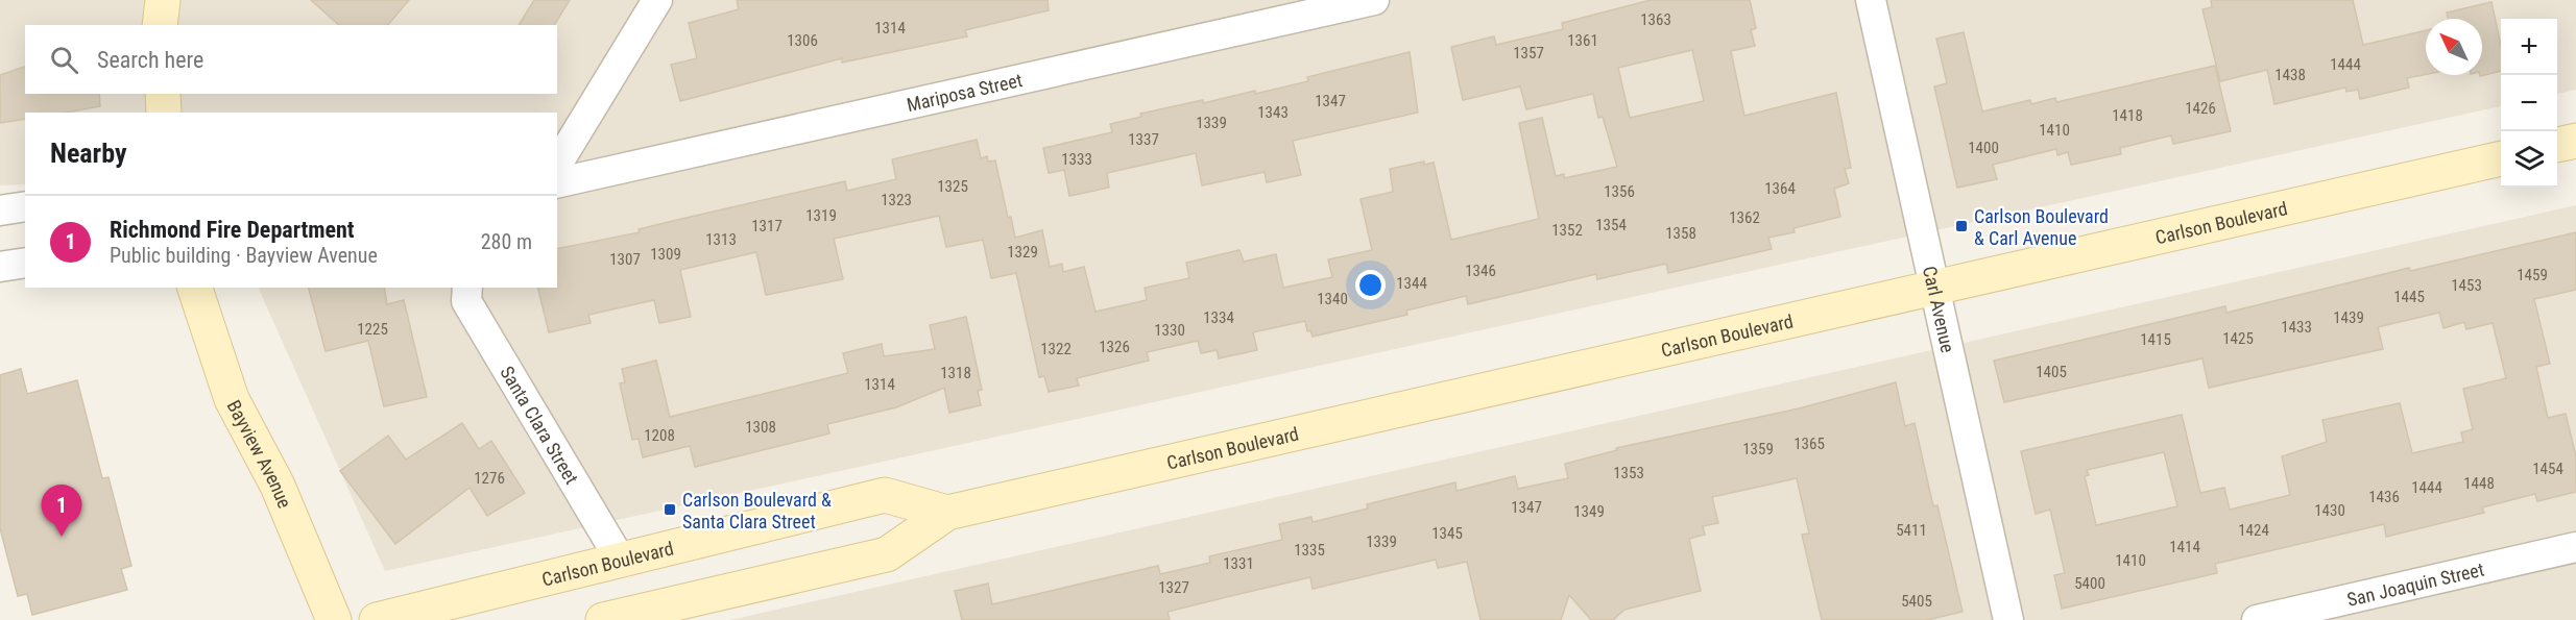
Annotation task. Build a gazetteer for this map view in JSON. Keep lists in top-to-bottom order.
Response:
{
  "streets": {
    "main road": ["Carlson Boulevard", "Bayview Avenue"],
    "street": [
      "Mariposa Street",
      "Carl Avenue",
      "Santa Clara Street",
      "San Joaquin Street"
    ]
  },
  "crossings": [
    ["Carlson Boulevard", "Carl Avenue"],
    ["Carlson Boulevard", "Santa Clara Street"]
  ],
  "places": {
    "transit": ["Carlson Boulevard & Carl Avenue", "Carlson Boulevard & Santa Clara Street"]
  },
  "house_numbers": [
    "1363",
    "1314",
    "1306",
    "1361",
    "1357",
    "1444",
    "1438",
    "1347",
    "1426",
    "1343",
    "1418",
    "1339",
    "1410",
    "1337",
    "1400",
    "1333",
    "1325",
    "1364",
    "1356",
    "1323",
    "1319",
    "1362",
    "1354",
    "1317",
    "1352",
    "1358",
    "1313",
    "1329",
    "1309",
    "1307",
    "1346",
    "1459",
    "1344",
    "1453",
    "1445",
    "1340",
    "1334",
    "1439",
    "1433",
    "1225",
    "1330",
    "1425",
    "1415",
    "1326",
    "1322",
    "1405",
    "1318",
    "1314",
    "1308",
    "1208",
    "1365",
    "1359",
    "1454",
    "1353",
    "1276",
    "1448",
    "1444",
    "1436",
    "1347",
    "1430",
    "1349",
    "5411",
    "1424",
    "1345",
    "1339",
    "1414",
    "1335",
    "1410",
    "1331",
    "5400",
    "1327",
    "5405"
  ],
  "north": "top left",
  "page": {
    "map_buttons": ["+", "−"],
    "search": "Search here",
    "heading": "Nearby",
    "list": [
      {
        "mark": "1",
        "name": "Richmond Fire Department",
        "note": "Public building · Bayview Avenue",
        "value": "280 m"
      }
    ],
    "pins": "1"
  }
}
